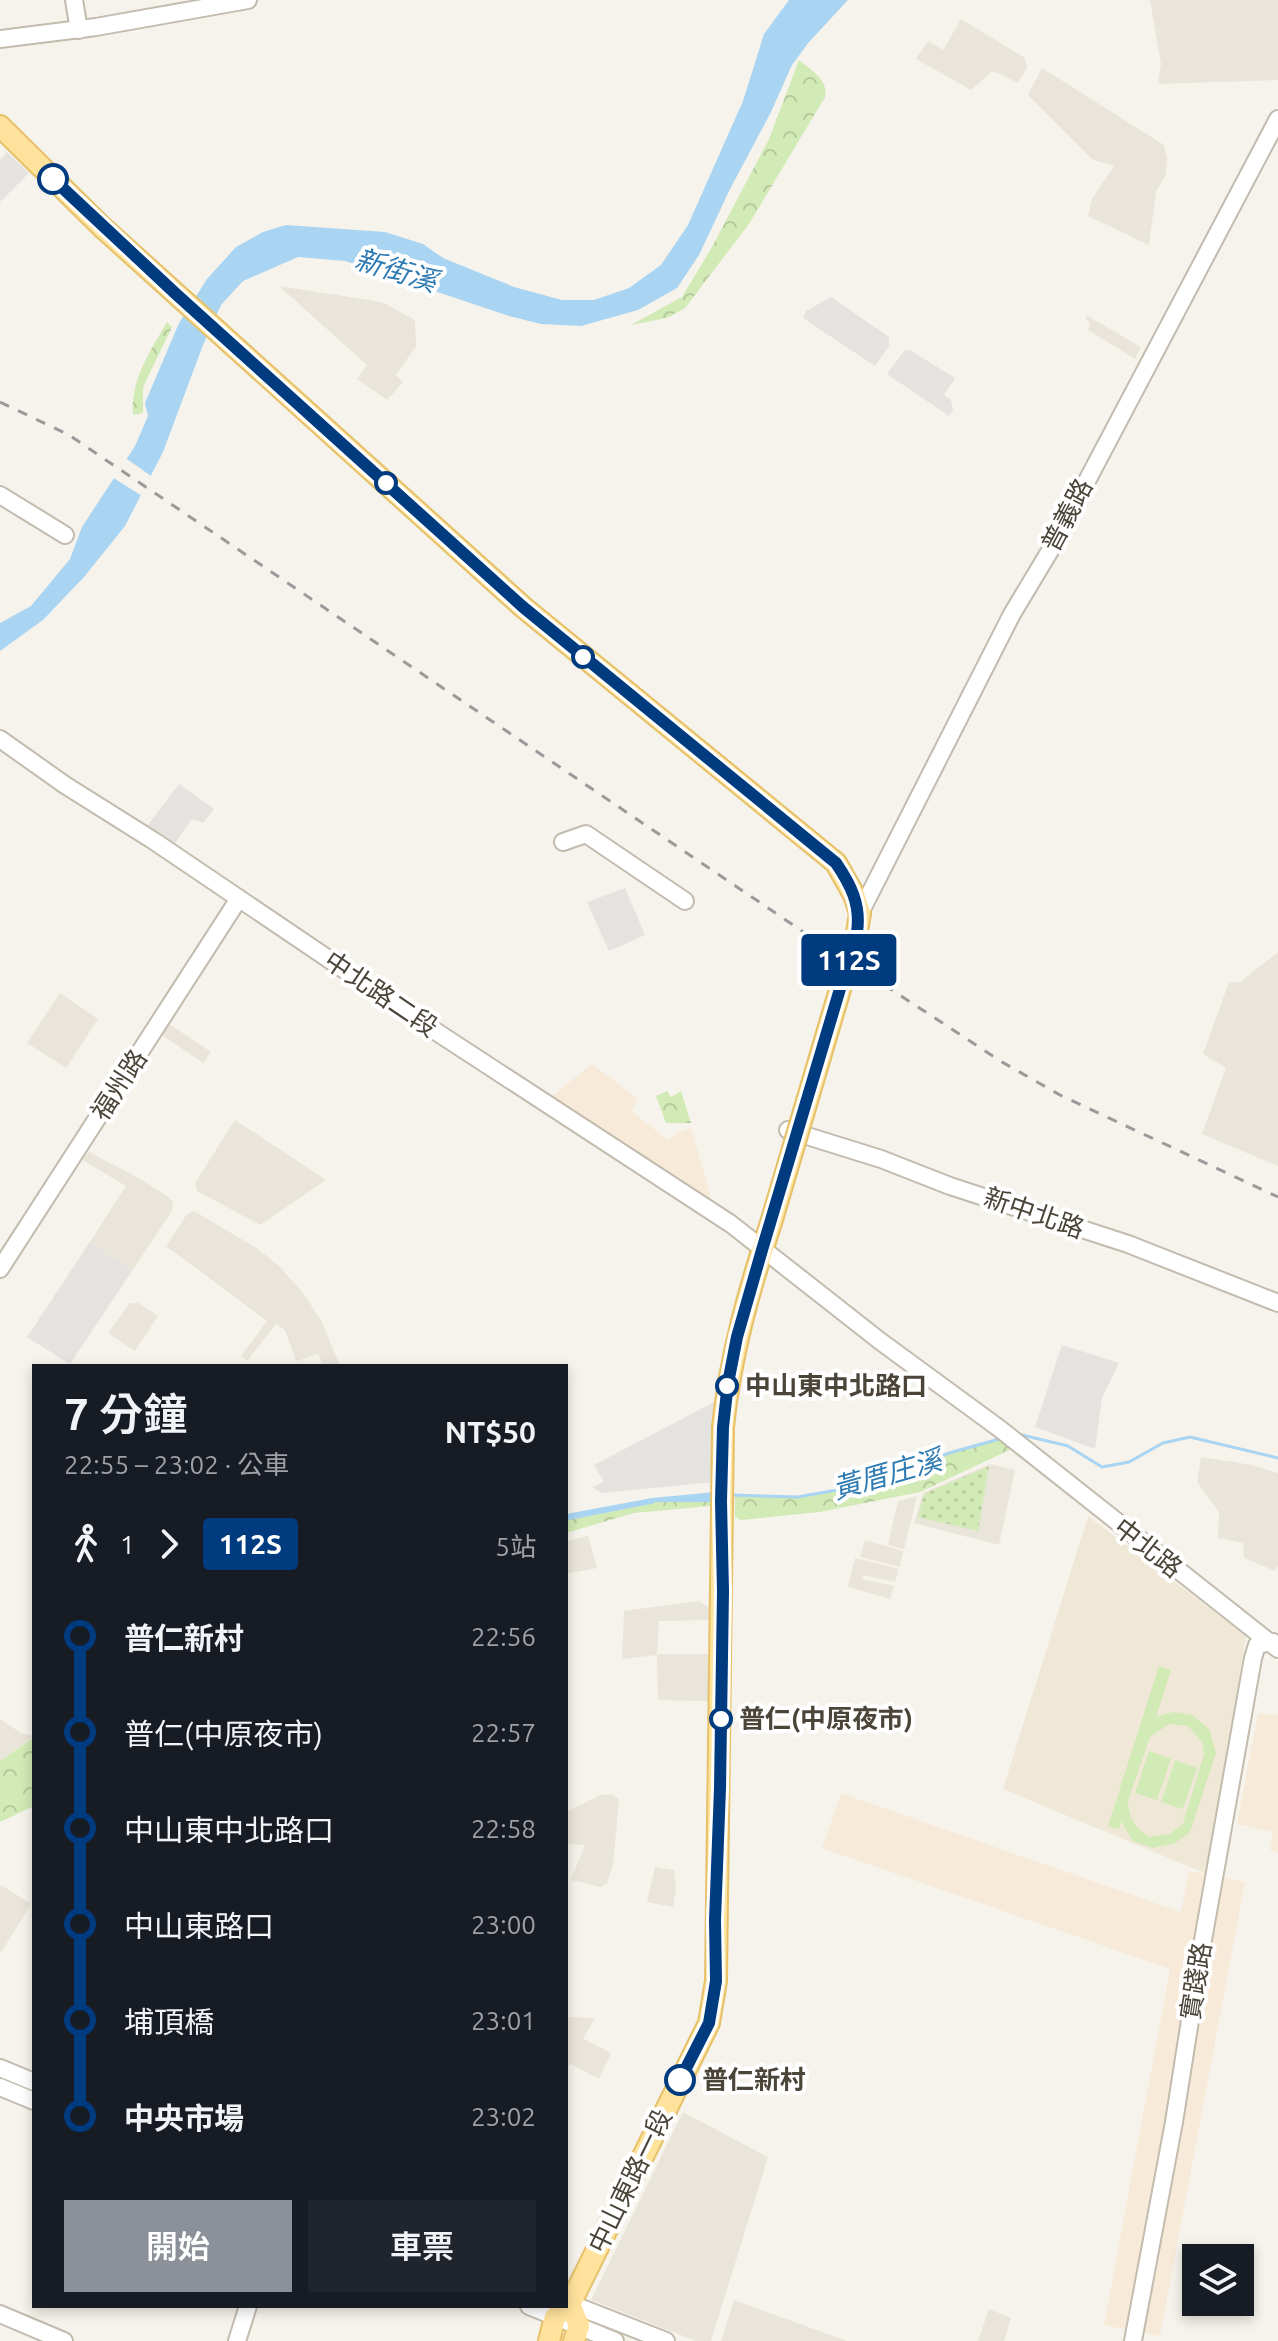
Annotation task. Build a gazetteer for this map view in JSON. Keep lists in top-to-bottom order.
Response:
{
  "streets": {
    "main road": ["中山東路一段"],
    "street": [
      "普義路",
      "中北路二段",
      "福州路",
      "新中北路",
      "中北路",
      "實踐路"
    ]
  },
  "crossings": [
    ["中北路二段", "福州路"],
    ["中北路二段", "中北路"],
    ["中北路二段", "中山東路一段"],
    ["中北路", "實踐路"],
    ["中北路", "中山東路一段"]
  ],
  "water": ["新街溪", "黃厝庄溪"],
  "places": ["中山東中北路口", "普仁(中原夜市)", "普仁新村"],
  "lines": ["bus line 112S"],
  "page": {
    "on_map": "112S",
    "heading": ["7 分鐘", "22:55 – 23:02 · 公車", "NT$50"],
    "legs": ["1", "112S", "5站"],
    "list": [
      {
        "name": "普仁新村",
        "value": "22:56"
      },
      {
        "name": "普仁(中原夜市)",
        "value": "22:57"
      },
      {
        "name": "中山東中北路口",
        "value": "22:58"
      },
      {
        "name": "中山東路口",
        "value": "23:00"
      },
      {
        "name": "埔頂橋",
        "value": "23:01"
      },
      {
        "name": "中央市場",
        "value": "23:02"
      }
    ],
    "buttons": ["開始", "車票"]
  }
}
